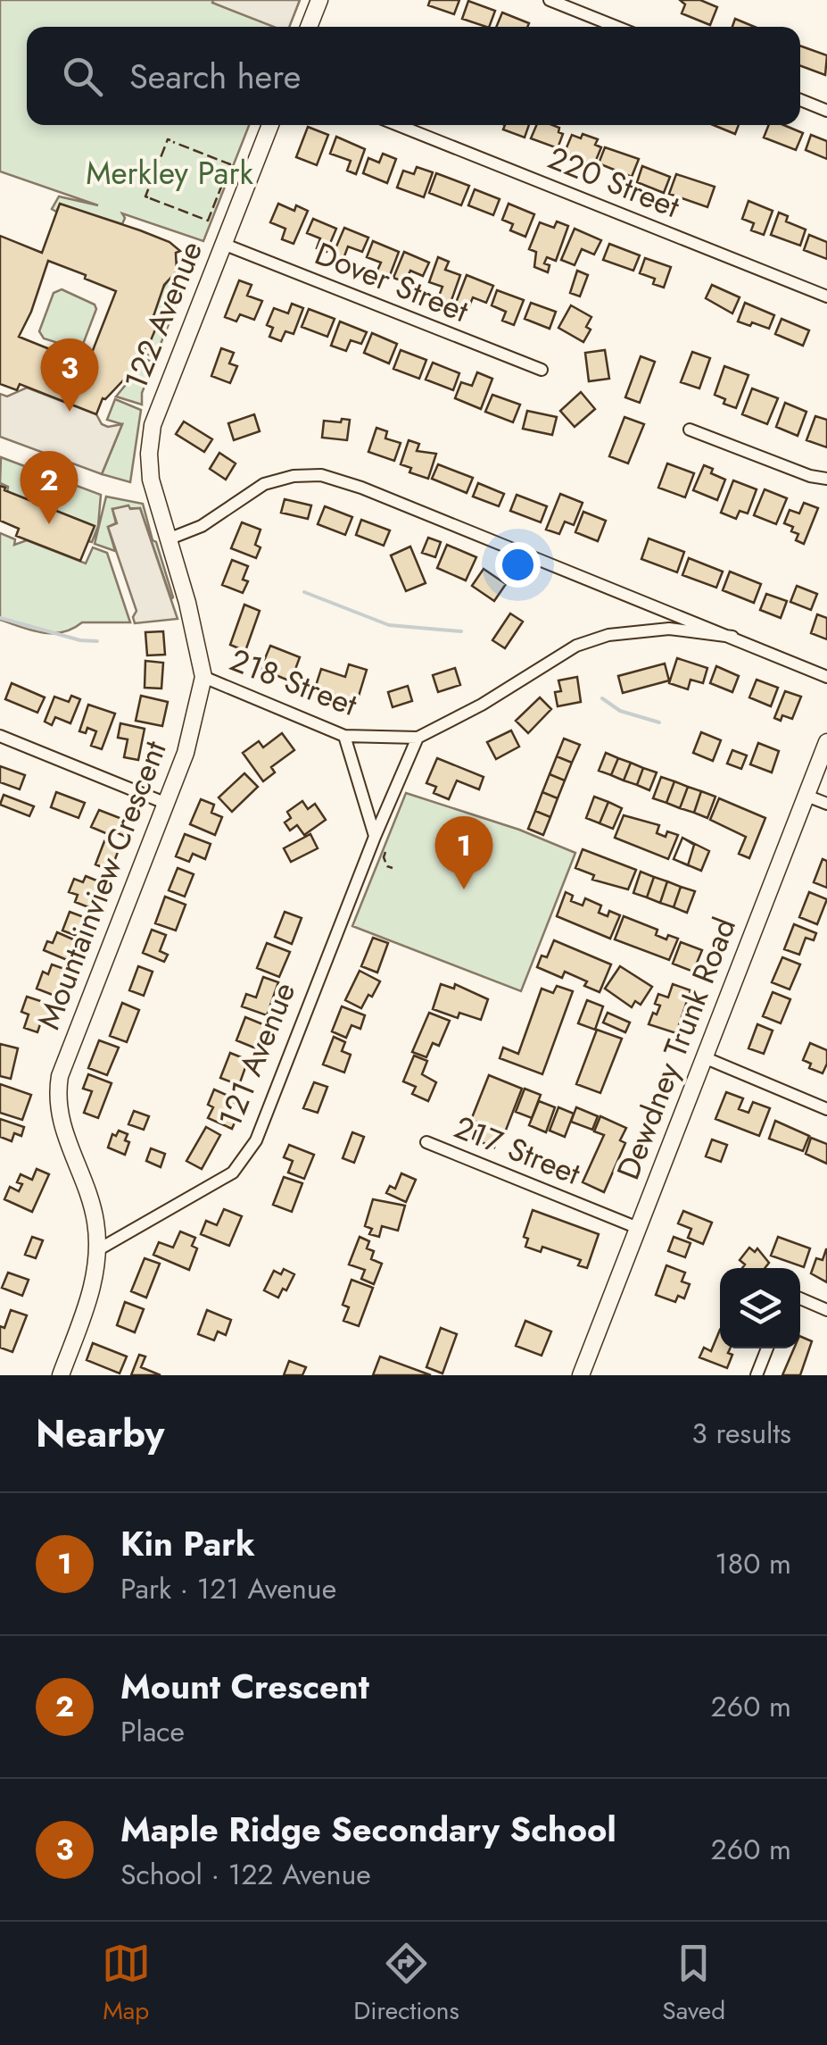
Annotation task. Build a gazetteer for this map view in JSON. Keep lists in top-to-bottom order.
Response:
{
  "streets": {
    "street": [
      "220 Street",
      "Dover Street",
      "122 Avenue",
      "218 Street",
      "Mountainview Crescent",
      "Dewdney Trunk Road",
      "121 Avenue",
      "217 Street"
    ]
  },
  "crossings": [
    ["Dover Street", "122 Avenue"],
    ["122 Avenue", "Mountainview Crescent"],
    ["218 Street", "Mountainview Crescent"],
    ["218 Street", "121 Avenue"],
    ["Mountainview Crescent", "121 Avenue"],
    ["Dewdney Trunk Road", "217 Street"]
  ],
  "parks": ["Merkley Park"],
  "page": {
    "search": "Search here",
    "pins": ["3", "2", "1"],
    "heading": ["Nearby", "3 results"],
    "list": [
      {
        "mark": "1",
        "name": "Kin Park",
        "note": "Park · 121 Avenue",
        "value": "180 m"
      },
      {
        "mark": "2",
        "name": "Mount Crescent",
        "note": "Place",
        "value": "260 m"
      },
      {
        "mark": "3",
        "name": "Maple Ridge Secondary School",
        "note": "School · 122 Avenue",
        "value": "260 m"
      }
    ],
    "nav": ["Map", "Directions", "Saved"]
  }
}
